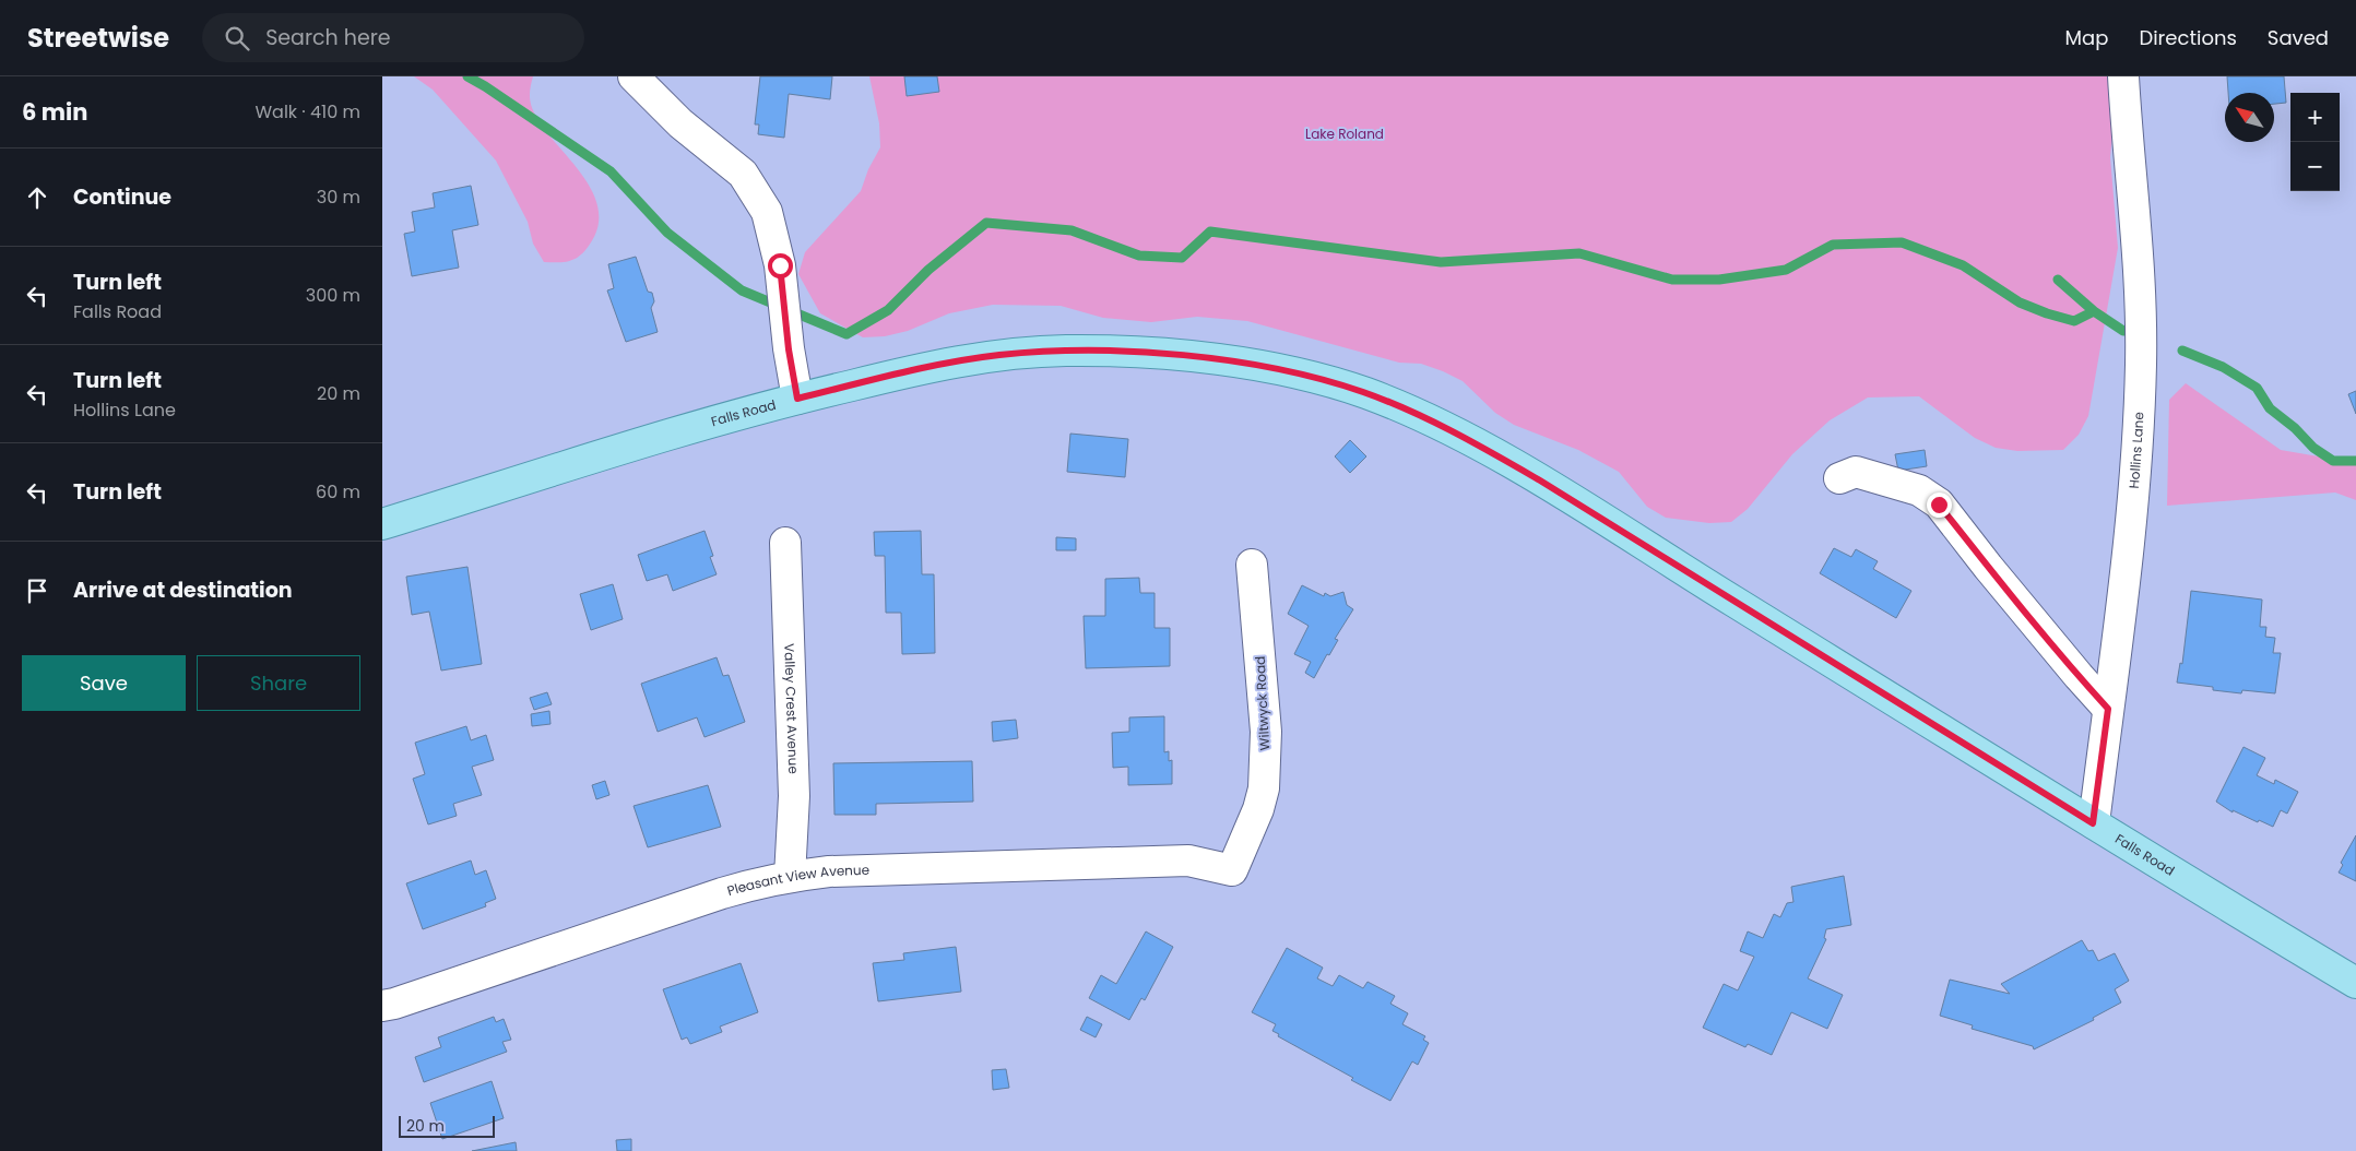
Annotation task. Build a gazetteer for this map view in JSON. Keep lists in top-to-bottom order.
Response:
{
  "streets": {
    "main road": ["Falls Road"],
    "street": [
      "Hollins Lane",
      "Wiltwyck Road",
      "Valley Crest Avenue",
      "Pleasant View Avenue"
    ]
  },
  "crossings": [
    ["Falls Road", "Hollins Lane"],
    ["Wiltwyck Road", "Pleasant View Avenue"],
    ["Valley Crest Avenue", "Pleasant View Avenue"]
  ],
  "parks": ["Lake Roland"],
  "scale_bar": "20 m",
  "north": "top left",
  "page": {
    "header": "Streetwise",
    "search": "Search here",
    "nav": ["Map", "Directions", "Saved"],
    "heading": ["6 min", "Walk · 410 m"],
    "map_buttons": ["+", "−"],
    "list": [
      ["Continue", "30 m"],
      ["Turn left", "Falls Road", "300 m"],
      ["Turn left", "Hollins Lane", "20 m"],
      ["Turn left", "60 m"],
      "Arrive at destination"
    ],
    "buttons": ["Save", "Share"],
    "scale": "20 m"
  }
}
